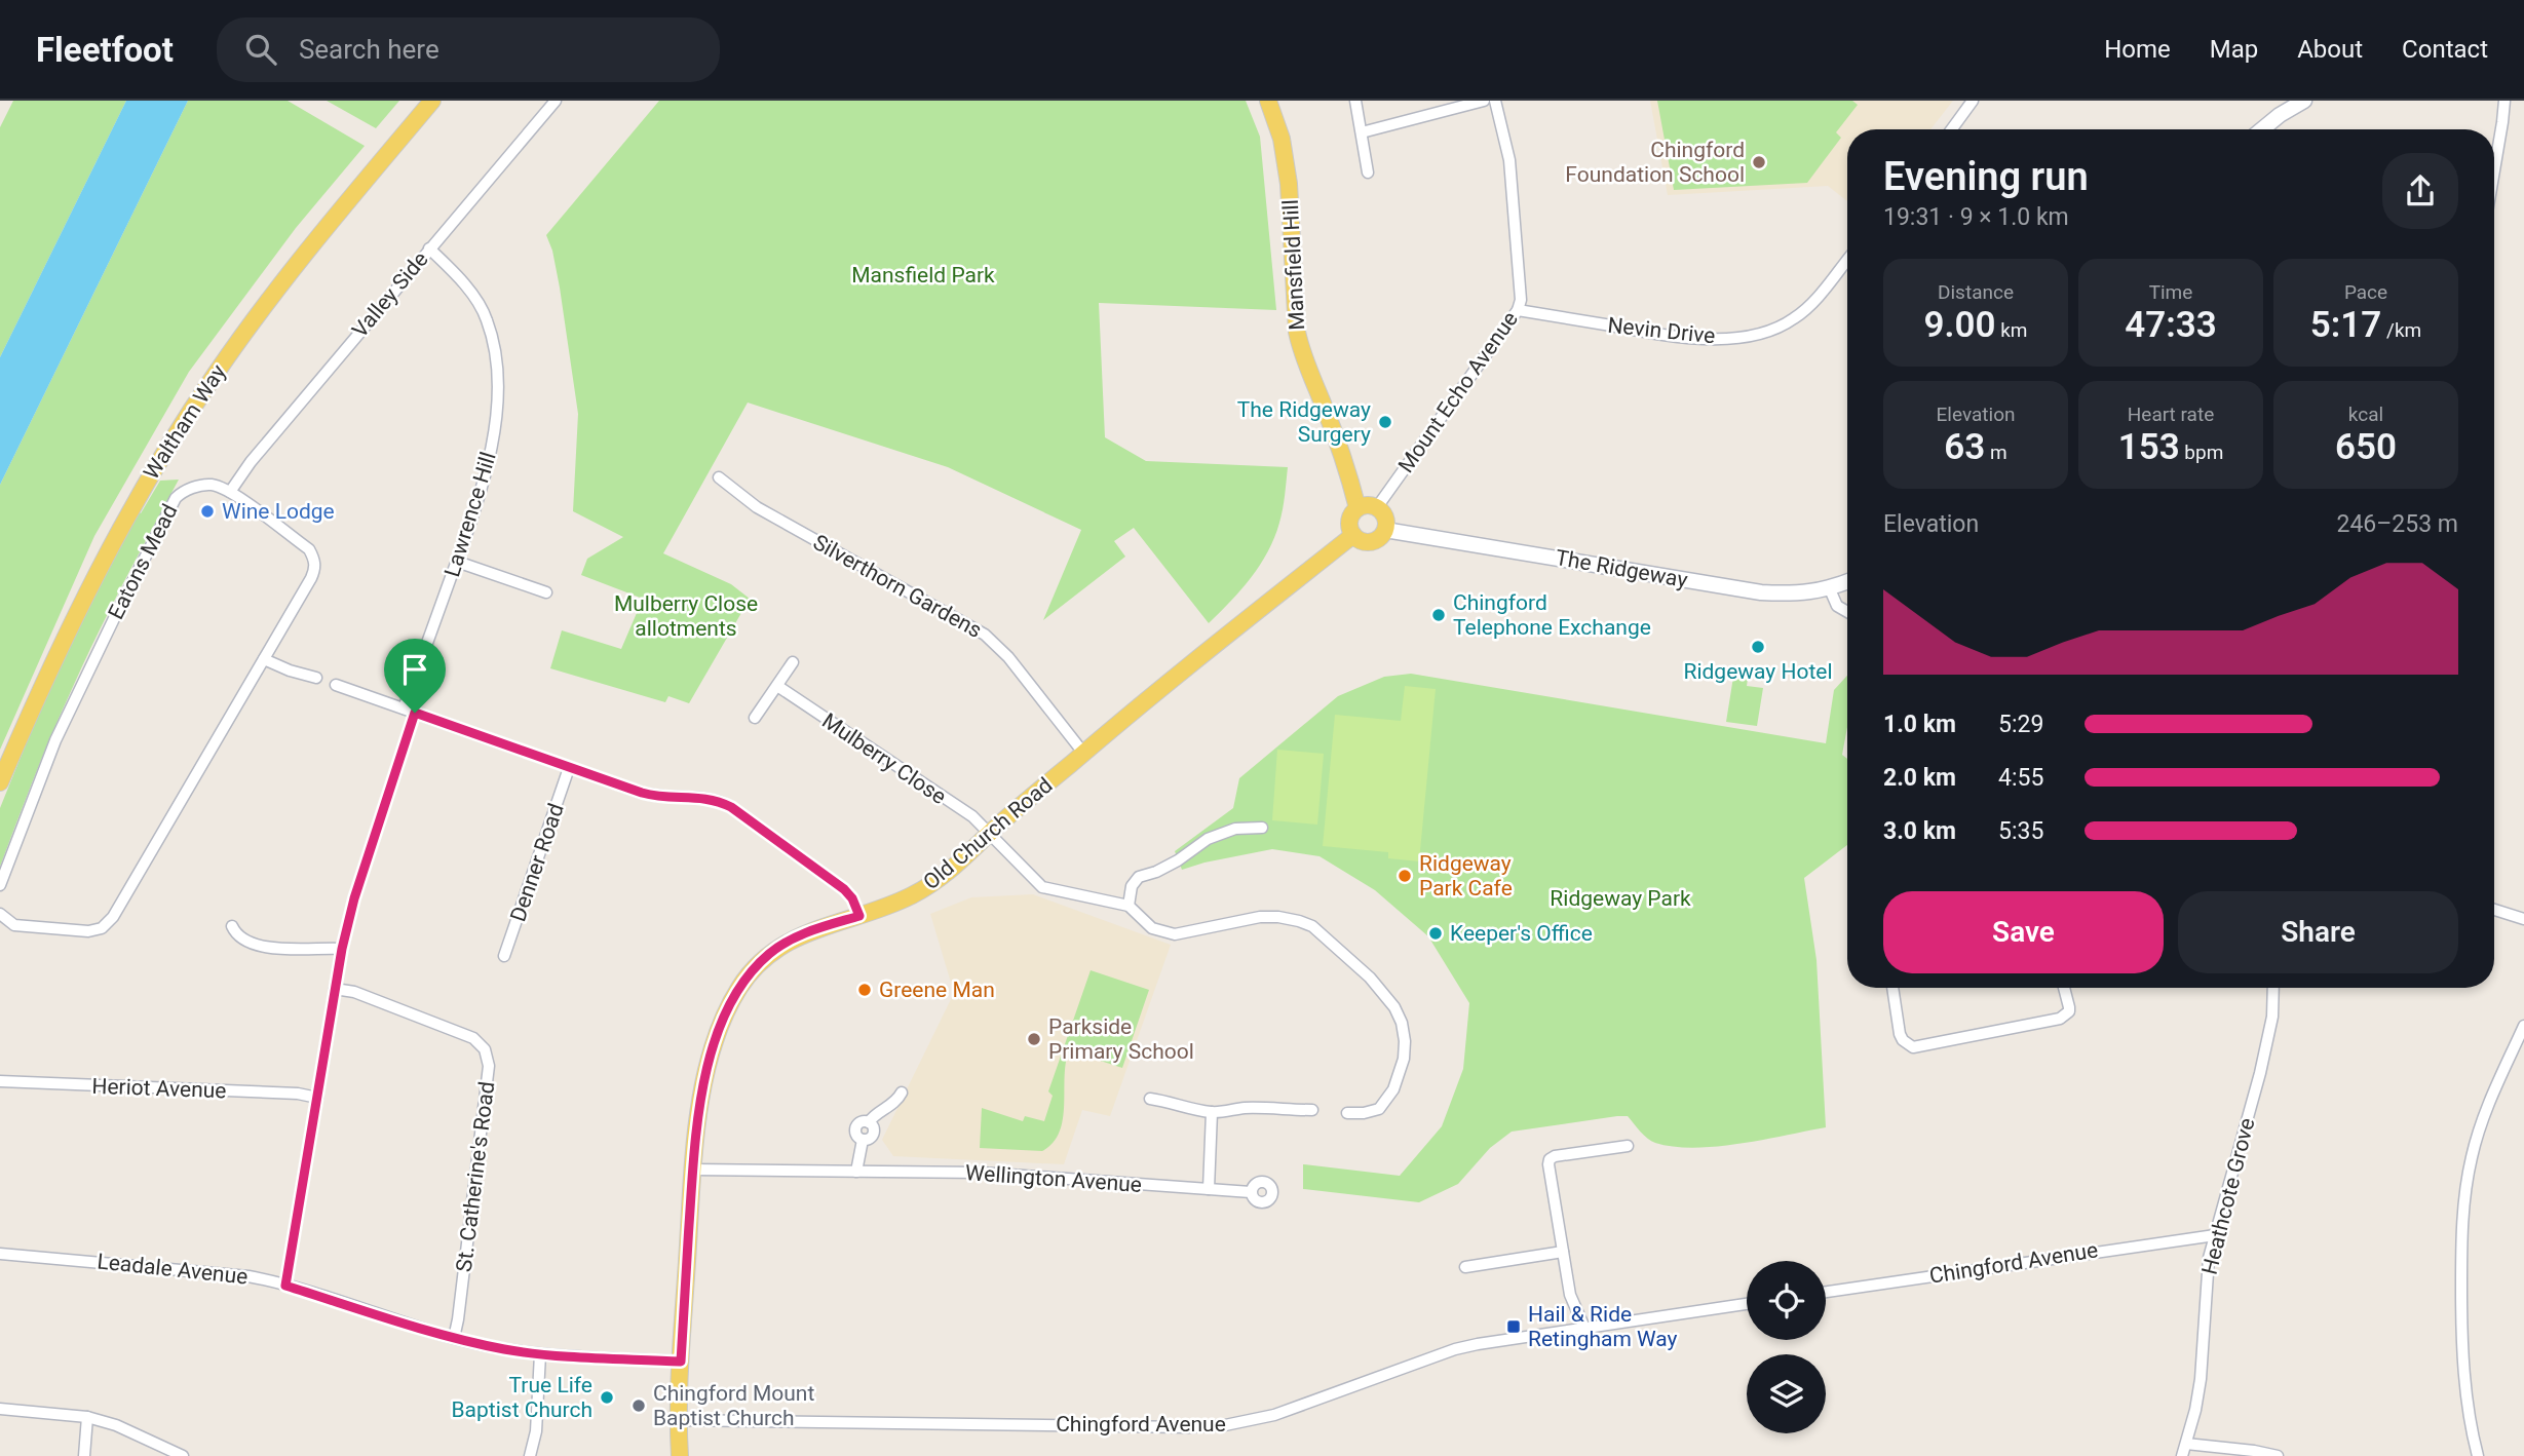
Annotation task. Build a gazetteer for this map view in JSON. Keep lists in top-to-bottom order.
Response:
{
  "streets": {
    "main road": [
      "Mansfield Hill",
      "Waltham Way",
      "The Ridgeway",
      "Old Church Road"
    ],
    "street": [
      "Valley Side",
      "Nevin Drive",
      "Mount Echo Avenue",
      "Lawrence Hill",
      "Eatons Mead",
      "Silverthorn Gardens",
      "Mulberry Close",
      "Denner Road",
      "Heriot Avenue",
      "St. Catherine's Road",
      "Wellington Avenue",
      "Heathcote Grove",
      "Chingford Avenue",
      "Leadale Avenue"
    ]
  },
  "crossings": [
    ["Mansfield Hill", "Mount Echo Avenue"],
    ["Mansfield Hill", "The Ridgeway"],
    ["Mansfield Hill", "Old Church Road"],
    ["Valley Side", "Lawrence Hill"],
    ["Valley Side", "Eatons Mead"],
    ["Nevin Drive", "Mount Echo Avenue"],
    ["Mount Echo Avenue", "The Ridgeway"],
    ["Mount Echo Avenue", "Old Church Road"],
    ["Lawrence Hill", "Heriot Avenue"],
    ["Lawrence Hill", "St. Catherine's Road"],
    ["Lawrence Hill", "Leadale Avenue"],
    ["The Ridgeway", "Old Church Road"],
    ["Silverthorn Gardens", "Old Church Road"],
    ["Mulberry Close", "Old Church Road"],
    ["Old Church Road", "Wellington Avenue"],
    ["Old Church Road", "Chingford Avenue"],
    ["Old Church Road", "Leadale Avenue"],
    ["St. Catherine's Road", "Leadale Avenue"],
    ["Heathcote Grove", "Chingford Avenue"]
  ],
  "parks": ["Mansfield Park", "Mulberry Close allotments", "Ridgeway Park"],
  "places": {
    "other": [
      "Chingford Foundation School",
      "The Ridgeway Surgery",
      "Wine Lodge",
      "Chingford Telephone Exchange",
      "Ridgeway Hotel",
      "Ridgeway Park Cafe",
      "Keeper's Office",
      "Greene Man",
      "Parkside Primary School",
      "True Life Baptist Church",
      "Chingford Mount Baptist Church"
    ],
    "transit": ["Hail & Ride Retingham Way"]
  },
  "page": {
    "header": "Fleetfoot",
    "search": "Search here",
    "nav": [
      "Home",
      "Map",
      "About",
      "Contact"
    ],
    "heading": ["Evening run", "19:31 · 9 × 1.0 km"],
    "stats": [
      ["Distance", "9.00 km"],
      ["Time", "47:33"],
      ["Pace", "5:17 /km"],
      ["Elevation", "63 m"],
      ["Heart rate", "153 bpm"],
      ["kcal", "650"]
    ],
    "chart": ["Elevation", "246–253 m"],
    "list": [
      {
        "name": "1.0 km",
        "note": "5:29"
      },
      {
        "name": "2.0 km",
        "note": "4:55"
      },
      {
        "name": "3.0 km",
        "note": "5:35"
      }
    ],
    "buttons": ["Save", "Share"]
  }
}
